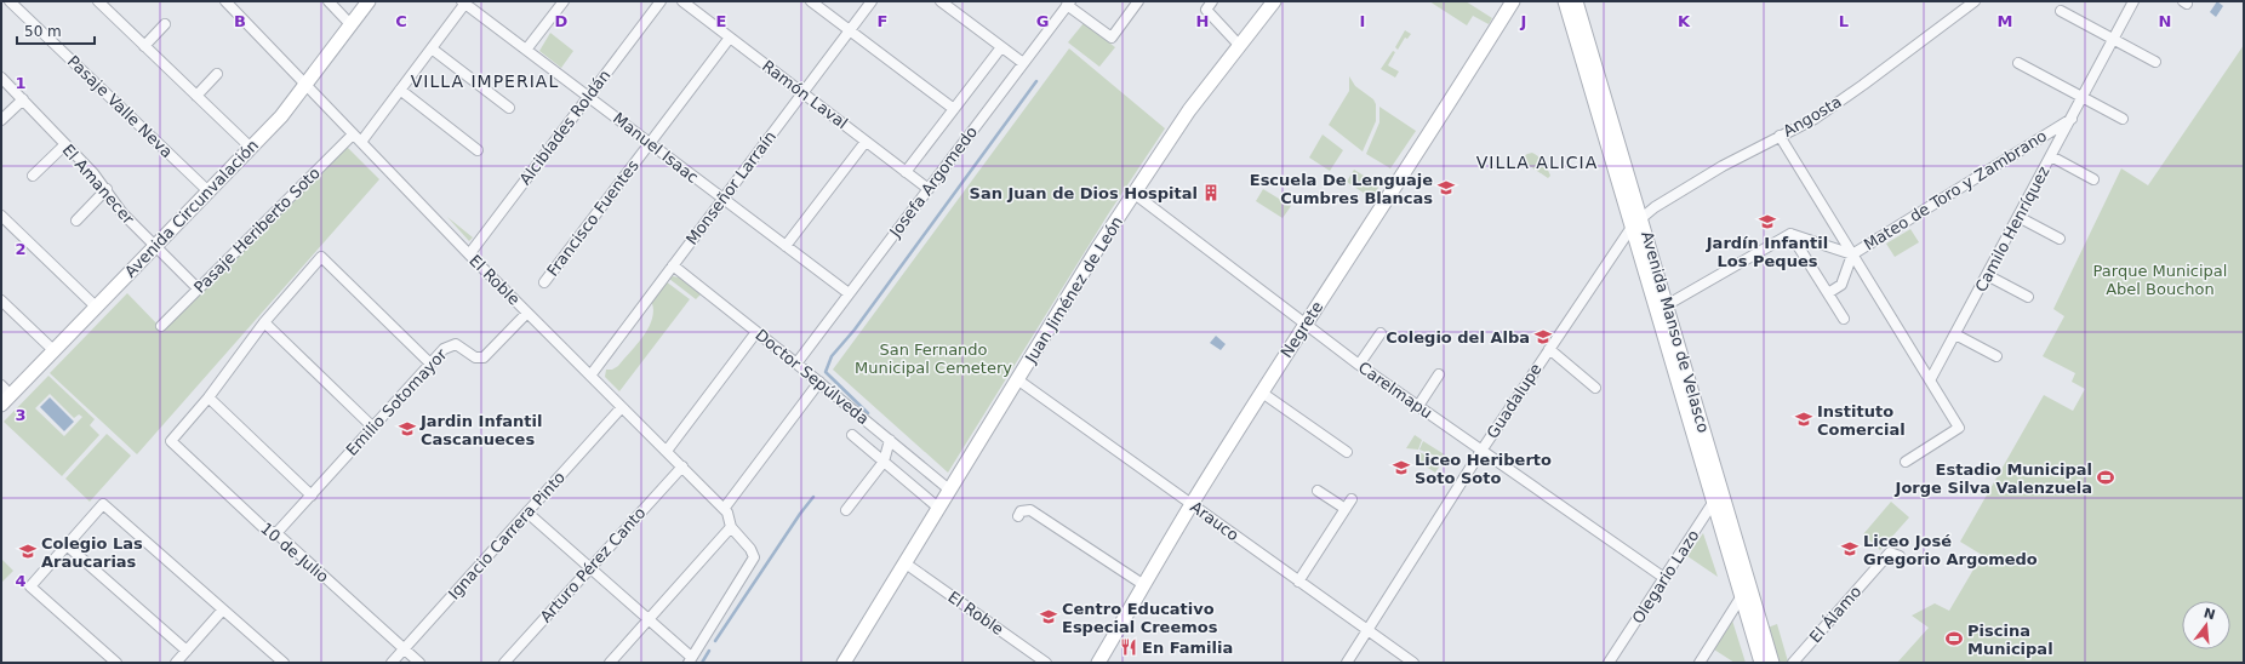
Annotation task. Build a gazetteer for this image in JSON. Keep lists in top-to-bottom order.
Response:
{
  "streets": {
    "main road": [
      "Avenida Circunvalación",
      "Juan Jiménez de León",
      "Negrete",
      "Avenida Manso de Velasco"
    ],
    "street": [
      "Ramón Laval",
      "Pasaje Valle Neva",
      "Angosta",
      "Alcibíades Roldán",
      "Manuel Isaac",
      "Josefa Argomedo",
      "El Amanecer",
      "Monseñor Larraín",
      "Mateo de Toro y Zambrano",
      "Francisco Fuentes",
      "Camilo Henríquez",
      "Pasaje Heriberto Soto",
      "El Roble",
      "Doctor Sepúlveda",
      "Carelmapu",
      "Guadalupe",
      "Emilio Sotomayor",
      "Arauco",
      "Ignacio Carrera Pinto",
      "10 de Julio",
      "Arturo Pérez Canto",
      "Olegario Lazo",
      "El Álamo"
    ]
  },
  "crossings": [
    ["Ramón Laval", "Josefa Argomedo"],
    ["Ramón Laval", "Monseñor Larraín"],
    ["Ramón Laval", "Francisco Fuentes"],
    ["Pasaje Valle Neva", "Avenida Circunvalación"],
    ["Angosta", "Avenida Manso de Velasco"],
    ["Angosta", "Guadalupe"],
    ["Alcibíades Roldán", "Manuel Isaac"],
    ["Alcibíades Roldán", "El Roble"],
    ["Manuel Isaac", "Josefa Argomedo"],
    ["Manuel Isaac", "Monseñor Larraín"],
    ["Manuel Isaac", "Francisco Fuentes"],
    ["Josefa Argomedo", "Doctor Sepúlveda"],
    ["El Amanecer", "Avenida Circunvalación"],
    ["El Amanecer", "Pasaje Heriberto Soto"],
    ["Monseñor Larraín", "El Roble"],
    ["Monseñor Larraín", "Doctor Sepúlveda"],
    ["Mateo de Toro y Zambrano", "Camilo Henríquez"],
    ["Avenida Circunvalación", "El Roble"],
    ["Pasaje Heriberto Soto", "El Roble"],
    ["El Roble", "Juan Jiménez de León"],
    ["El Roble", "Emilio Sotomayor"],
    ["El Roble", "Ignacio Carrera Pinto"],
    ["El Roble", "Arturo Pérez Canto"],
    ["Juan Jiménez de León", "Doctor Sepúlveda"],
    ["Juan Jiménez de León", "Carelmapu"],
    ["Juan Jiménez de León", "Arauco"],
    ["Negrete", "Carelmapu"],
    ["Negrete", "Arauco"],
    ["Avenida Manso de Velasco", "Guadalupe"],
    ["Avenida Manso de Velasco", "Olegario Lazo"],
    ["Carelmapu", "Guadalupe"],
    ["Carelmapu", "Olegario Lazo"],
    ["Guadalupe", "Arauco"],
    ["Emilio Sotomayor", "10 de Julio"],
    ["Ignacio Carrera Pinto", "10 de Julio"]
  ],
  "districts": ["VILLA IMPERIAL", "VILLA ALICIA"],
  "parks": ["Parque Municipal Abel Bouchon", "San Fernando Municipal Cemetery"],
  "places": {
    "school or university": [
      "Escuela De Lenguaje Cumbres Blancas",
      "Jardín Infantil Los Peques",
      "Colegio del Alba",
      "Instituto Comercial",
      "Jardin Infantil Cascanueces",
      "Liceo Heriberto Soto Soto",
      "Liceo José Gregorio Argomedo",
      "Colegio Las Araucarias",
      "Centro Educativo Especial Creemos"
    ],
    "building": ["San Juan de Dios Hospital"],
    "sports": ["Estadio Municipal Jorge Silva Valenzuela", "Piscina Municipal"],
    "restaurant": ["En Familia"]
  },
  "scale_bar": "50 m",
  "north": "top",
  "grid": {
    "columns": [
      "B",
      "C",
      "D",
      "E",
      "F",
      "G",
      "H",
      "I",
      "J",
      "K",
      "L",
      "M",
      "N"
    ],
    "rows": [
      "1",
      "2",
      "3",
      "4"
    ]
  }
}
